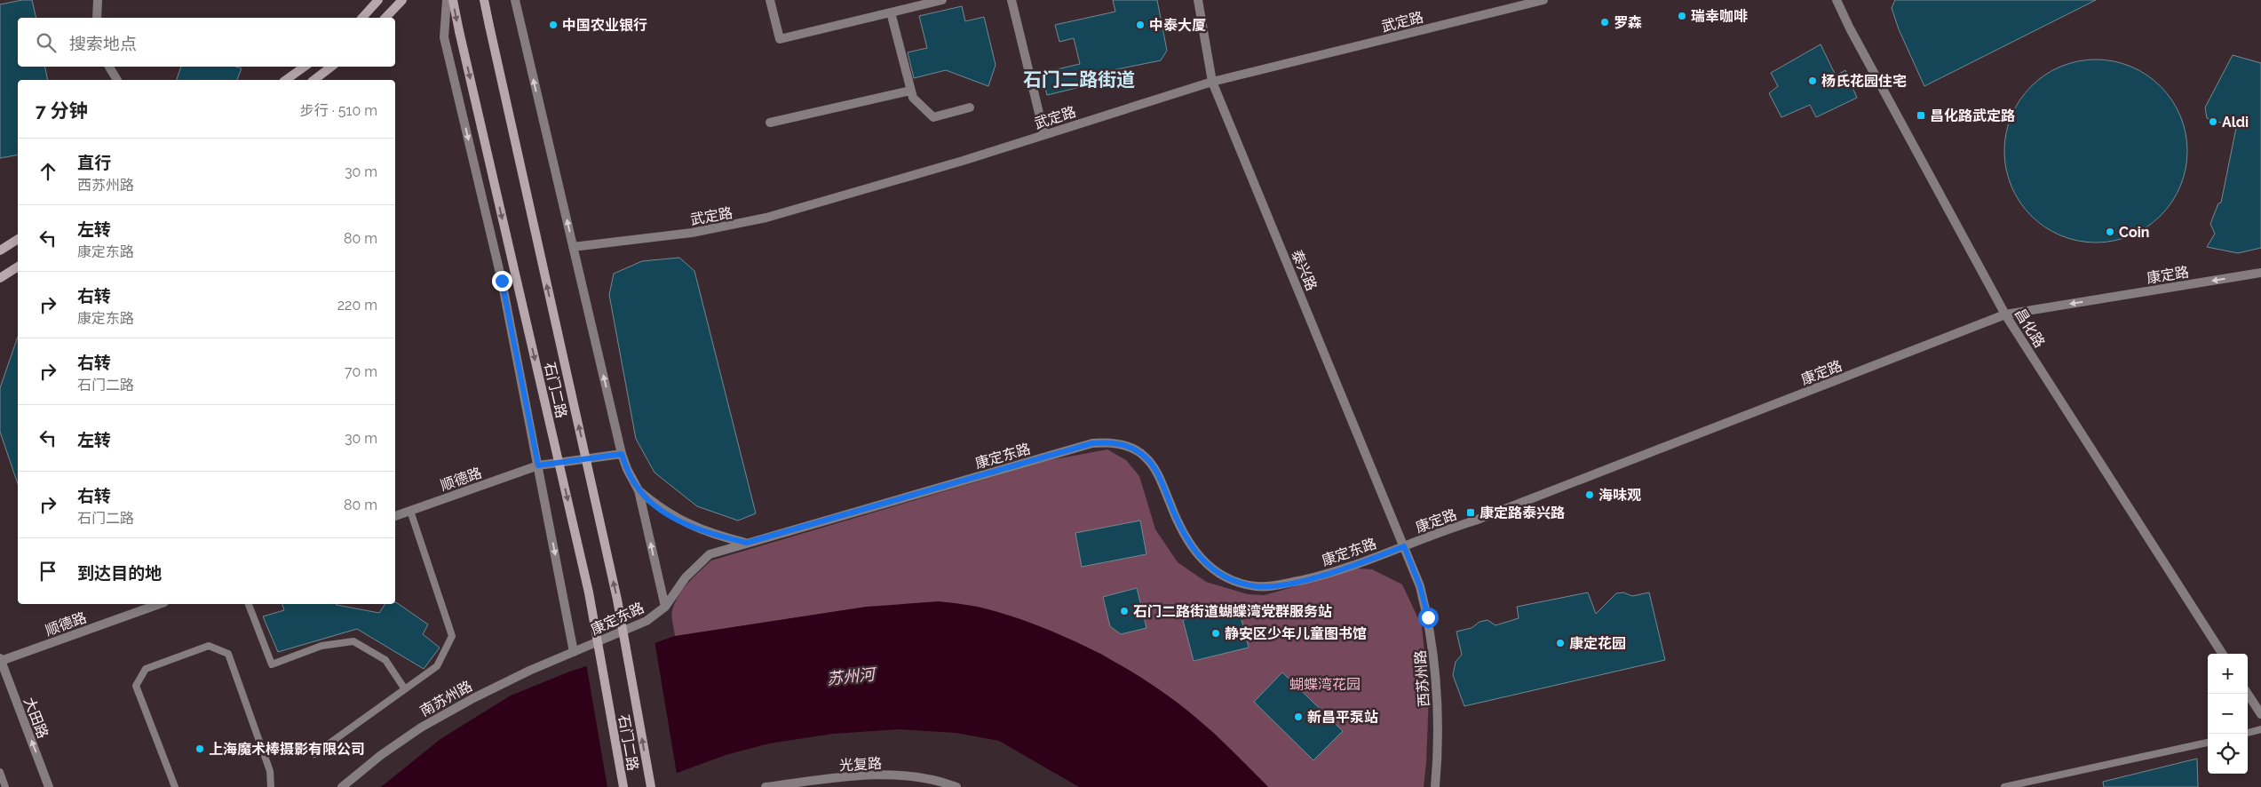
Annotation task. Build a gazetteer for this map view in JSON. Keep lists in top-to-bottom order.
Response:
{
  "streets": {
    "main road": ["石门二路"],
    "street": [
      "武定路",
      "泰兴路",
      "康定路",
      "昌化路",
      "康定东路",
      "顺德路",
      "西苏州路",
      "南苏州路",
      "大田路",
      "光复路"
    ]
  },
  "crossings": [
    ["武定路", "泰兴路"],
    ["泰兴路", "康定路"],
    ["泰兴路", "康定东路"],
    ["泰兴路", "西苏州路"],
    ["康定路", "昌化路"],
    ["康定路", "康定东路"],
    ["康定路", "西苏州路"],
    ["康定东路", "西苏州路"],
    ["康定东路", "南苏州路"],
    ["顺德路", "大田路"]
  ],
  "one_way": ["大田路"],
  "districts": ["石门二路街道"],
  "water": ["苏州河"],
  "parks": ["蝴蝶湾花园"],
  "places": {
    "other": [
      "瑞幸咖啡",
      "罗森",
      "中国农业银行",
      "中泰大厦",
      "杨氏花园住宅",
      "Aldi",
      "Coin",
      "海味观",
      "石门二路街道蝴蝶湾党群服务站",
      "静安区少年儿童图书馆",
      "康定花园",
      "新昌平泵站",
      "上海魔术棒摄影有限公司"
    ],
    "transit": ["昌化路武定路", "康定路泰兴路"]
  },
  "page": {
    "search": "搜索地点",
    "heading": ["7 分钟", "步行 · 510 m"],
    "list": [
      ["直行", "西苏州路", "30 m"],
      ["左转", "康定东路", "80 m"],
      ["右转", "康定东路", "220 m"],
      ["右转", "石门二路", "70 m"],
      ["左转", "30 m"],
      ["右转", "石门二路", "80 m"],
      "到达目的地"
    ],
    "map_buttons": ["+", "−"]
  }
}
